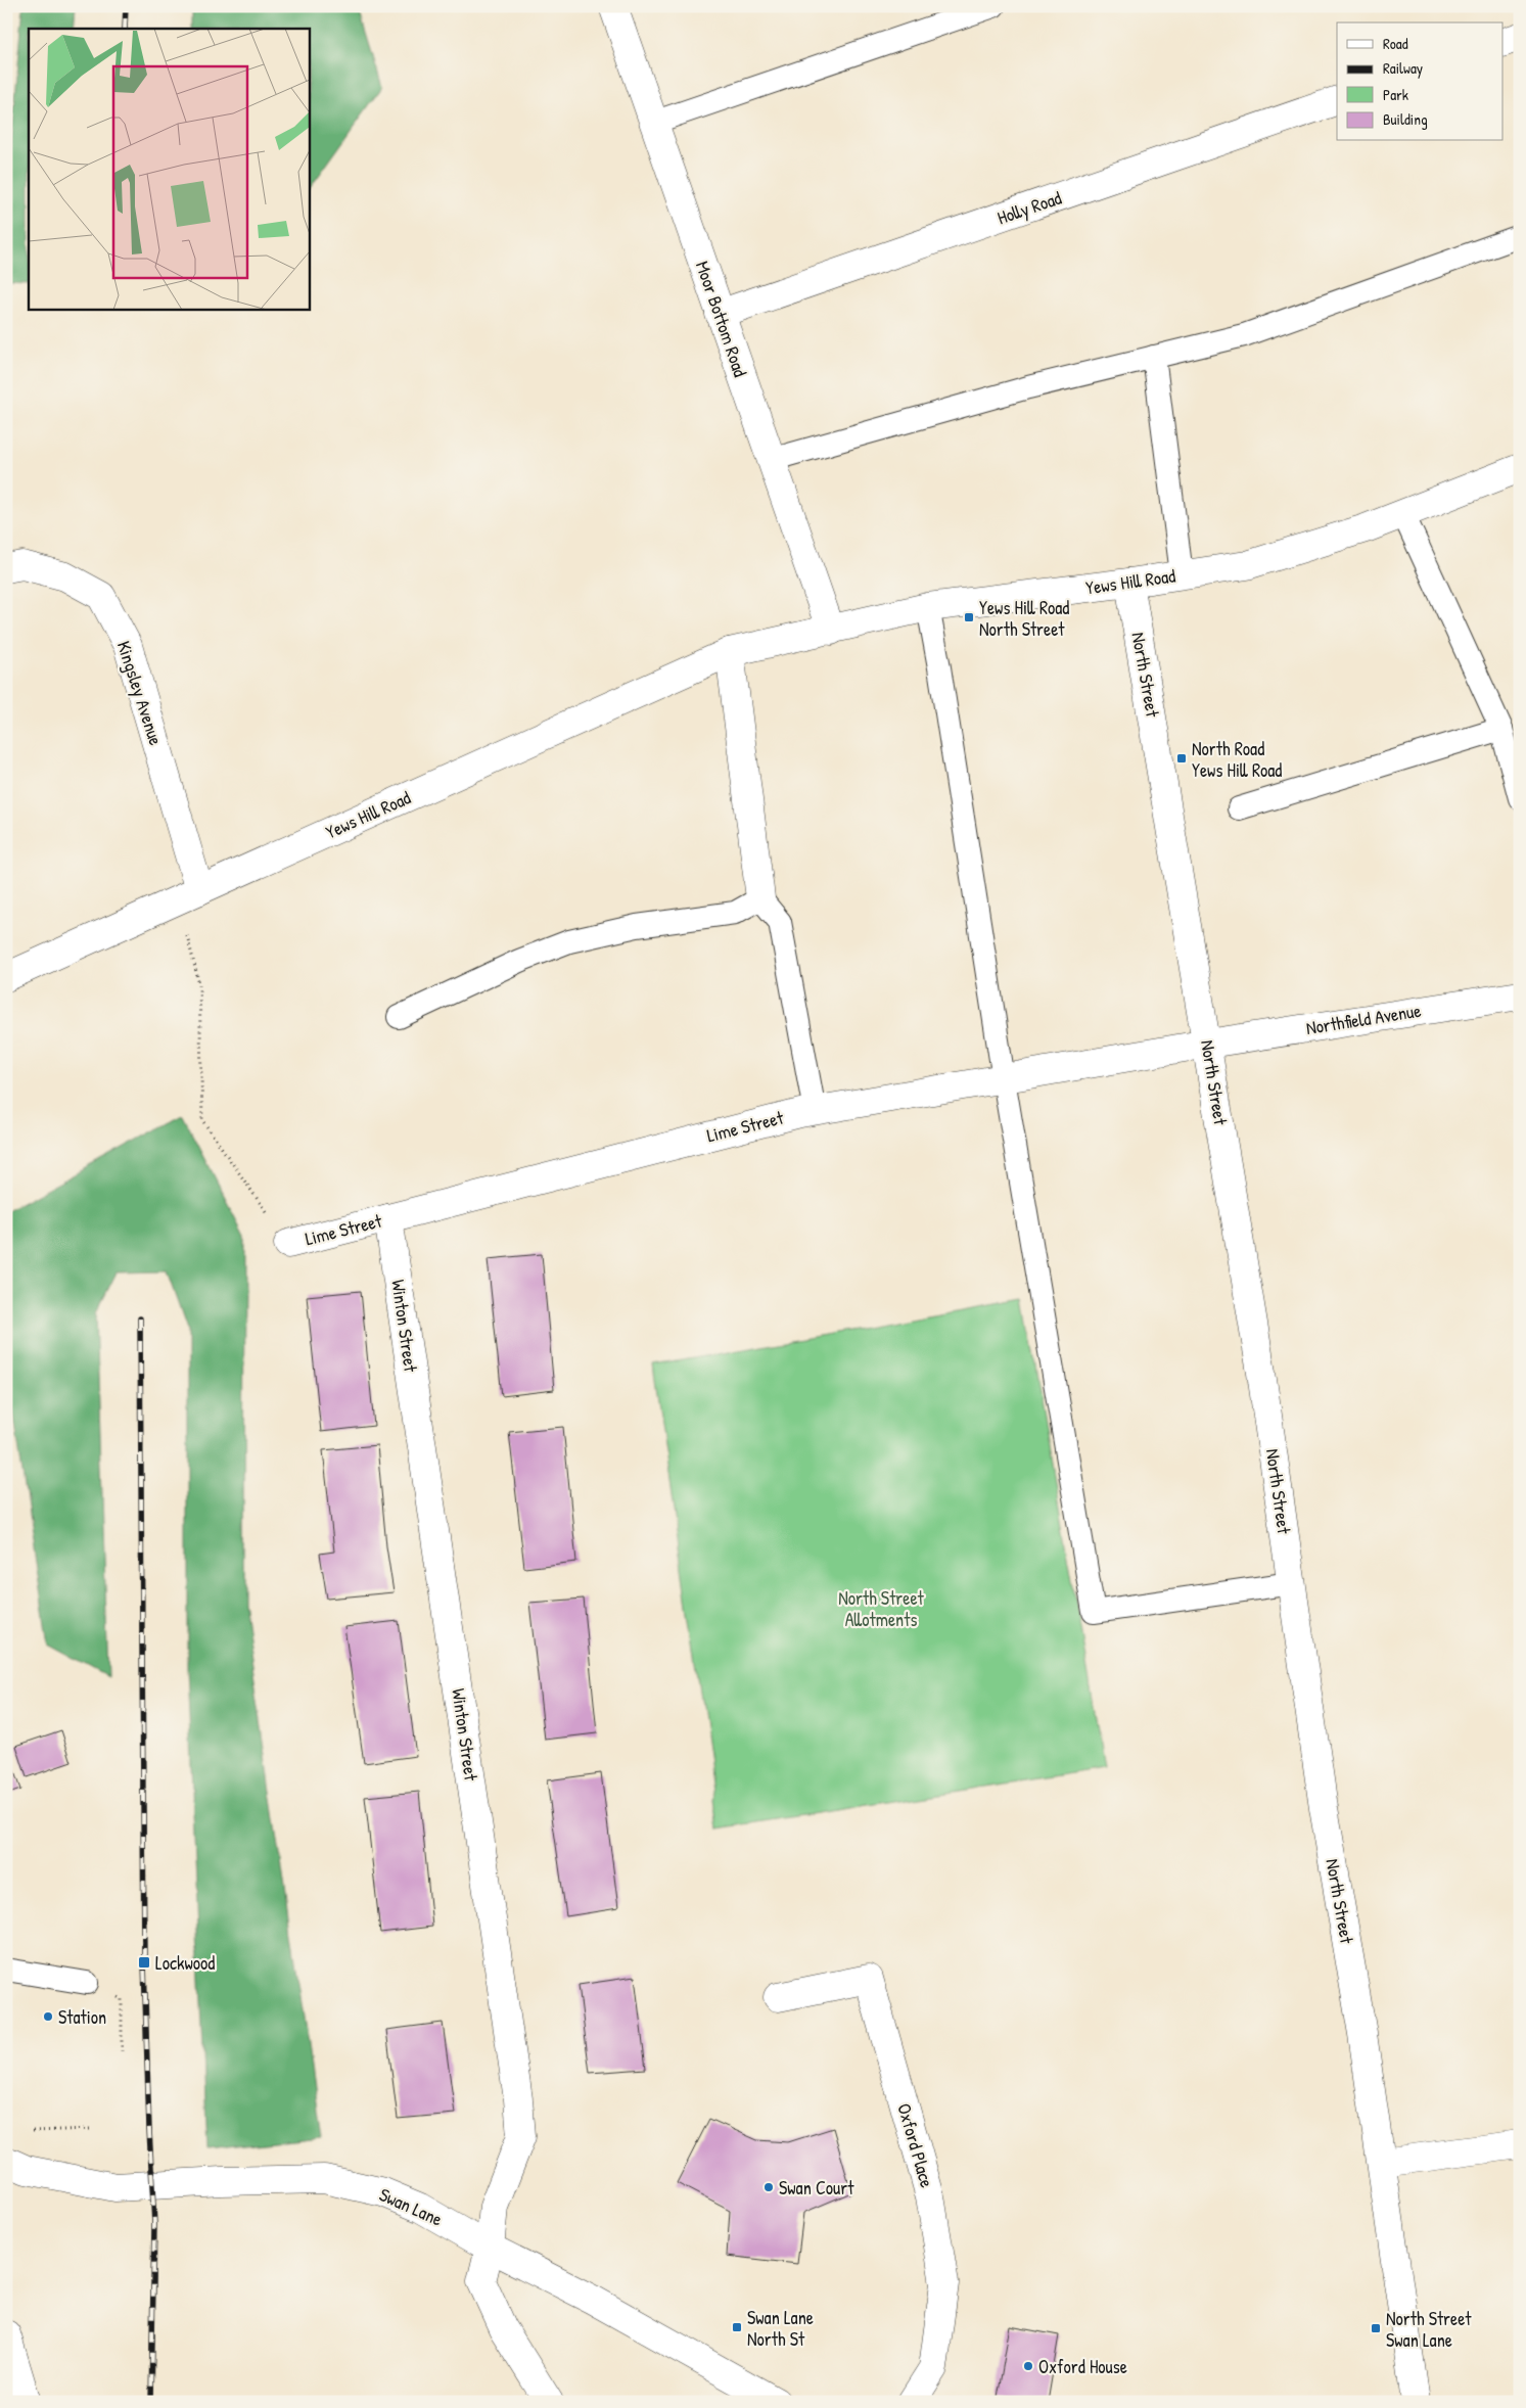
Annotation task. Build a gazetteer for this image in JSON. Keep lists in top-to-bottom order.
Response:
{
  "streets": {
    "street": [
      "Holly Road",
      "Moor Bottom Road",
      "Yews Hill Road",
      "North Street",
      "Kingsley Avenue",
      "Northfield Avenue",
      "Lime Street",
      "Winton Street",
      "Oxford Place",
      "Swan Lane"
    ]
  },
  "crossings": [
    ["Holly Road", "Moor Bottom Road"],
    ["Moor Bottom Road", "Yews Hill Road"],
    ["Yews Hill Road", "North Street"],
    ["Yews Hill Road", "Kingsley Avenue"],
    ["North Street", "Northfield Avenue"],
    ["North Street", "Lime Street"],
    ["Northfield Avenue", "Lime Street"],
    ["Lime Street", "Winton Street"],
    ["Winton Street", "Swan Lane"]
  ],
  "parks": ["North Street Allotments"],
  "places": {
    "transit": [
      "Yews Hill Road North Street",
      "North Road Yews Hill Road",
      "Lockwood",
      "Swan Lane North St",
      "North Street Swan Lane"
    ],
    "other": ["Station", "Swan Court", "Oxford House"]
  },
  "legend": [
    "Road",
    "Railway",
    "Park",
    "Building"
  ]
}
